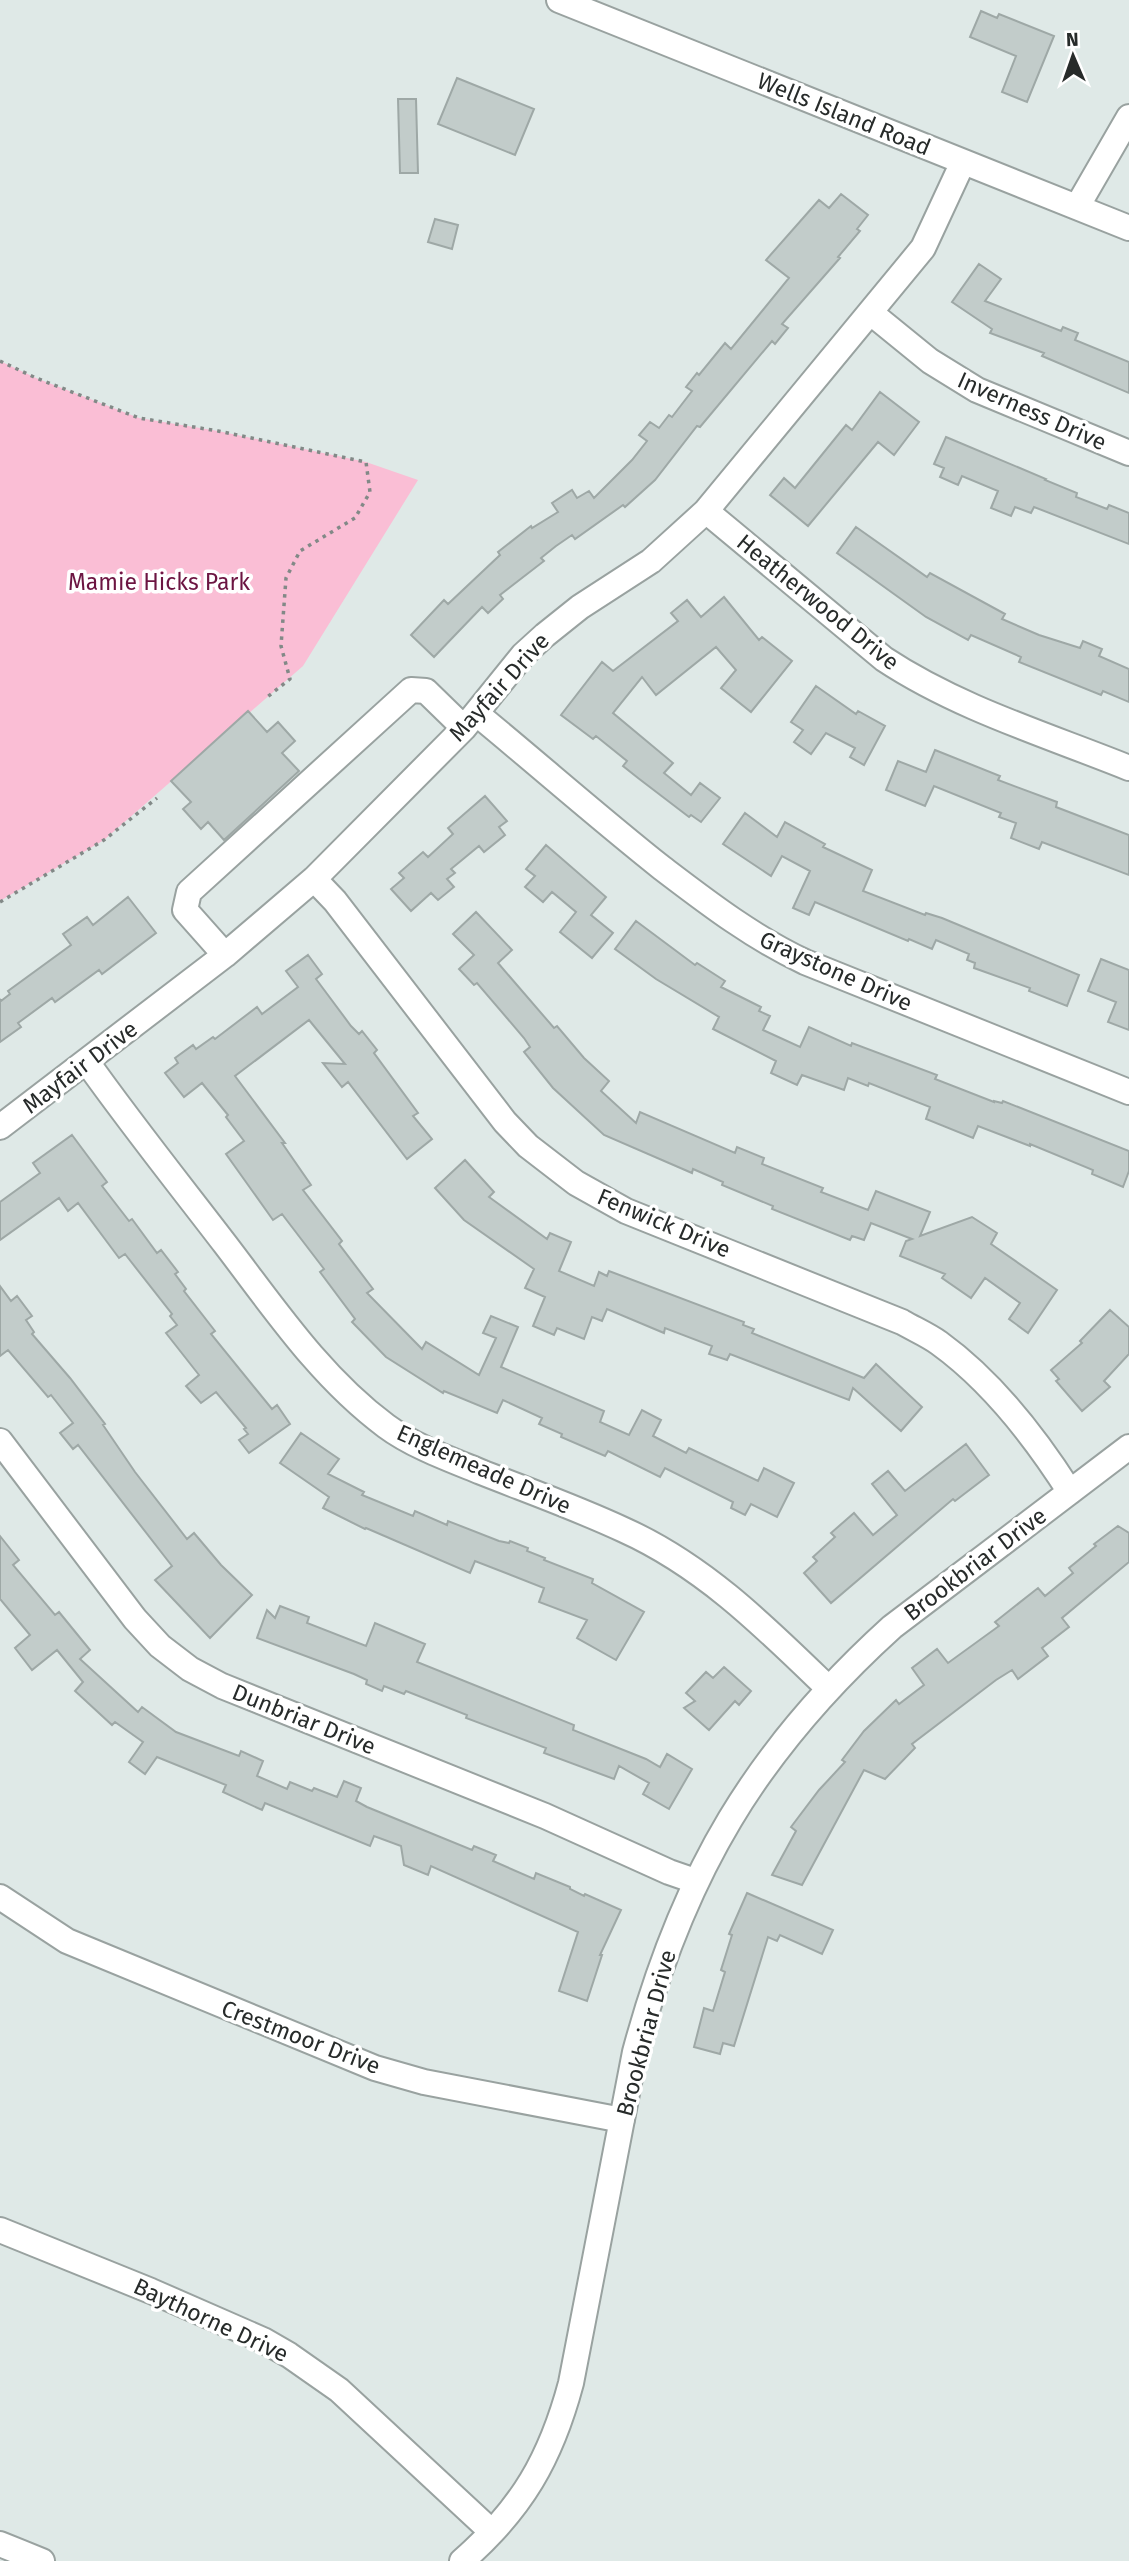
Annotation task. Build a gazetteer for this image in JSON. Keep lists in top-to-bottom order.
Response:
{
  "streets": {
    "street": [
      "Wells Island Road",
      "Inverness Drive",
      "Heatherwood Drive",
      "Mayfair Drive",
      "Graystone Drive",
      "Fenwick Drive",
      "Englemeade Drive",
      "Brookbriar Drive",
      "Dunbriar Drive",
      "Crestmoor Drive",
      "Baythorne Drive"
    ]
  },
  "crossings": [
    ["Wells Island Road", "Mayfair Drive"],
    ["Inverness Drive", "Mayfair Drive"],
    ["Heatherwood Drive", "Mayfair Drive"],
    ["Mayfair Drive", "Graystone Drive"],
    ["Mayfair Drive", "Fenwick Drive"],
    ["Mayfair Drive", "Englemeade Drive"],
    ["Fenwick Drive", "Brookbriar Drive"],
    ["Englemeade Drive", "Brookbriar Drive"],
    ["Brookbriar Drive", "Dunbriar Drive"],
    ["Brookbriar Drive", "Crestmoor Drive"],
    ["Brookbriar Drive", "Baythorne Drive"]
  ],
  "parks": ["Mamie Hicks Park"],
  "north": "top"
}
